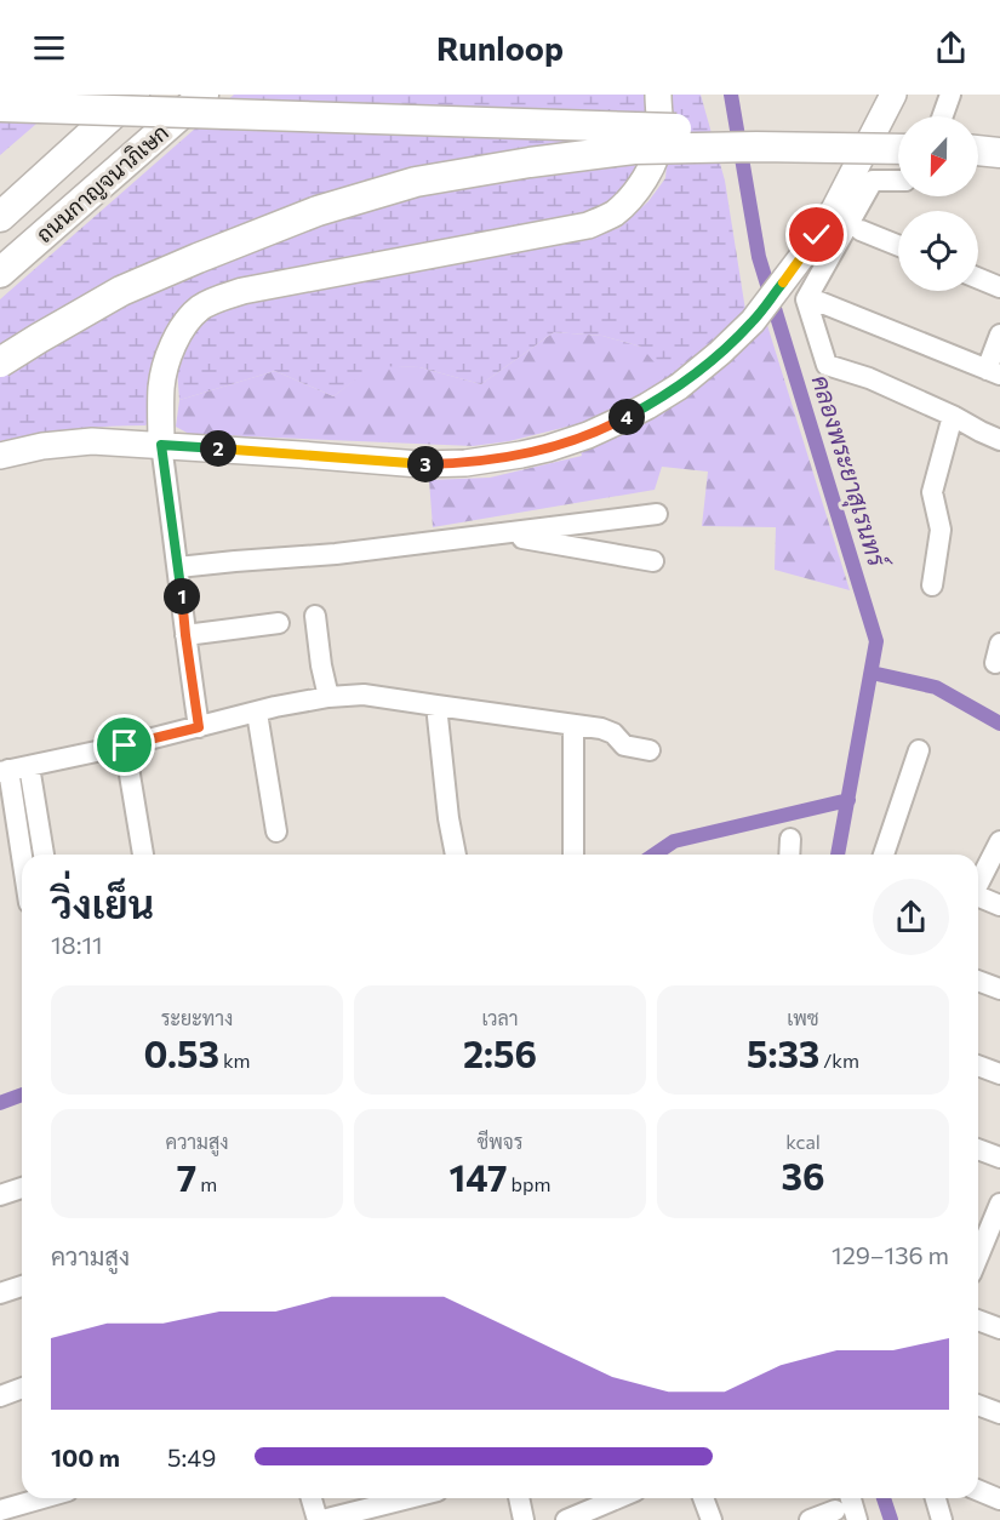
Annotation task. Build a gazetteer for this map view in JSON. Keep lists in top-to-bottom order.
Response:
{
  "streets": {
    "highway": ["ถนนกาญจนาภิเษก"]
  },
  "water": ["คลองพระยาสุเรนทร์"],
  "north": "bottom",
  "page": {
    "header": "Runloop",
    "pins": [
      "4",
      "2",
      "3",
      "1"
    ],
    "heading": ["วิ่งเย็น", "18:11"],
    "stats": [
      ["ระยะทาง", "0.53 km"],
      ["เวลา", "2:56"],
      ["เพซ", "5:33 /km"],
      ["ความสูง", "7 m"],
      ["ชีพจร", "147 bpm"],
      ["kcal", "36"]
    ],
    "chart": ["ความสูง", "129–136 m"],
    "list": [
      {
        "name": "100 m",
        "note": "5:49"
      }
    ]
  }
}
